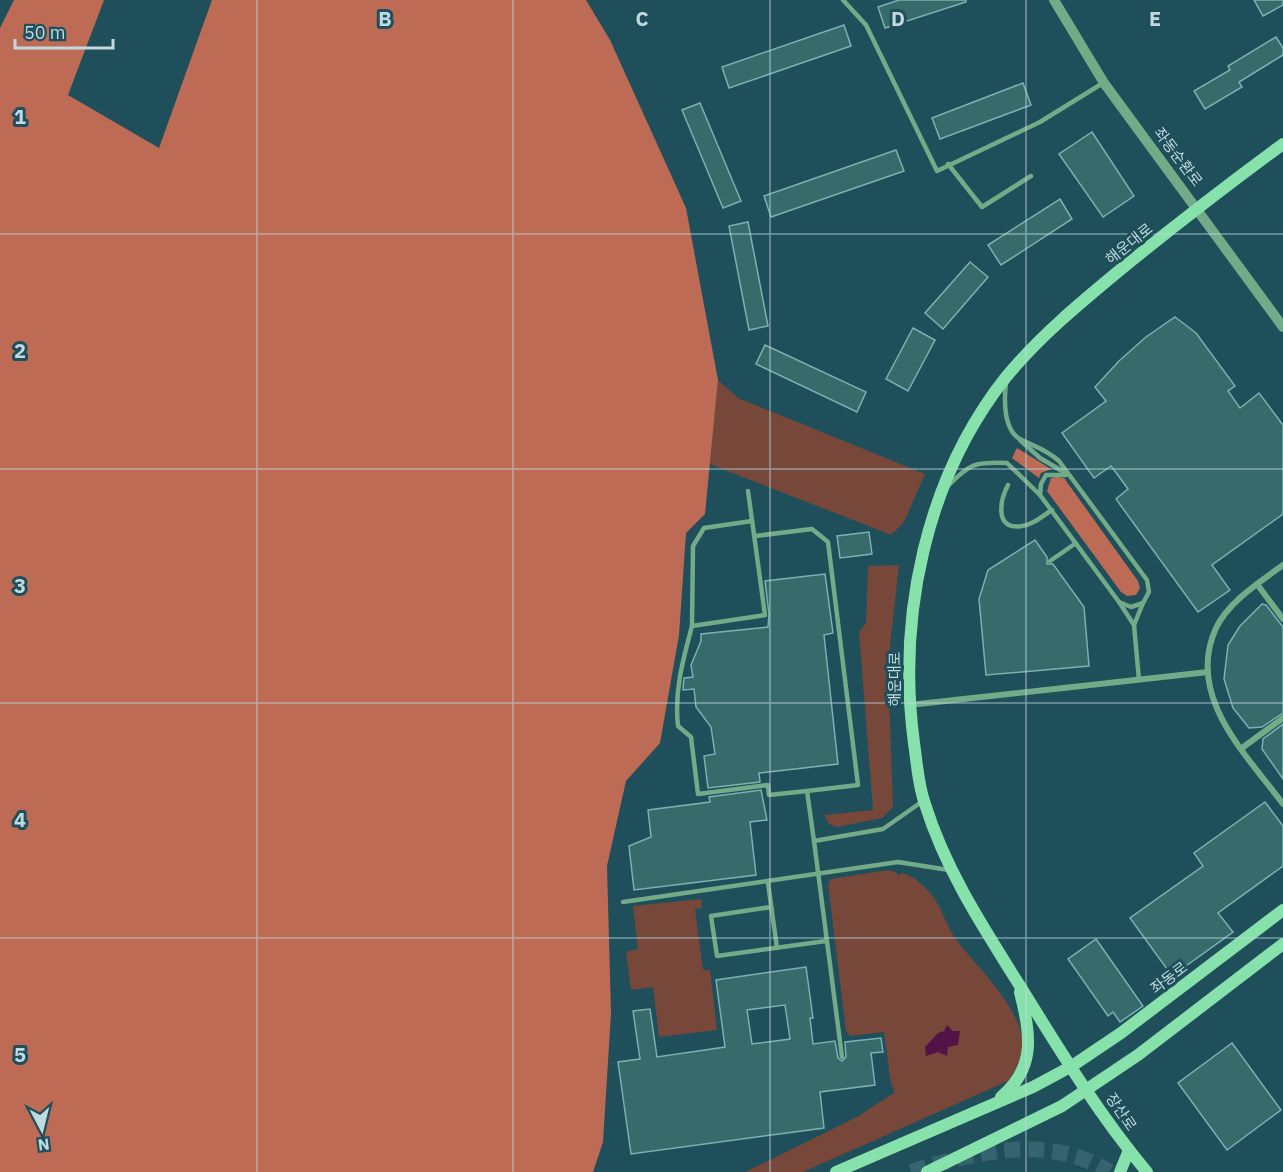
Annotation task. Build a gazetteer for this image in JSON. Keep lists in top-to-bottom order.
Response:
{
  "streets": {
    "main road": ["해운대로", "좌동로", "장산로"],
    "street": ["좌동순환로"]
  },
  "crossings": [
    ["좌동순환로", "해운대로"],
    ["해운대로", "좌동로"],
    ["해운대로", "장산로"],
    ["좌동로", "장산로"]
  ],
  "scale_bar": "50 m",
  "north": "bottom",
  "grid": {
    "columns": [
      "B",
      "C",
      "D",
      "E"
    ],
    "rows": [
      "1",
      "2",
      "3",
      "4",
      "5"
    ]
  }
}
